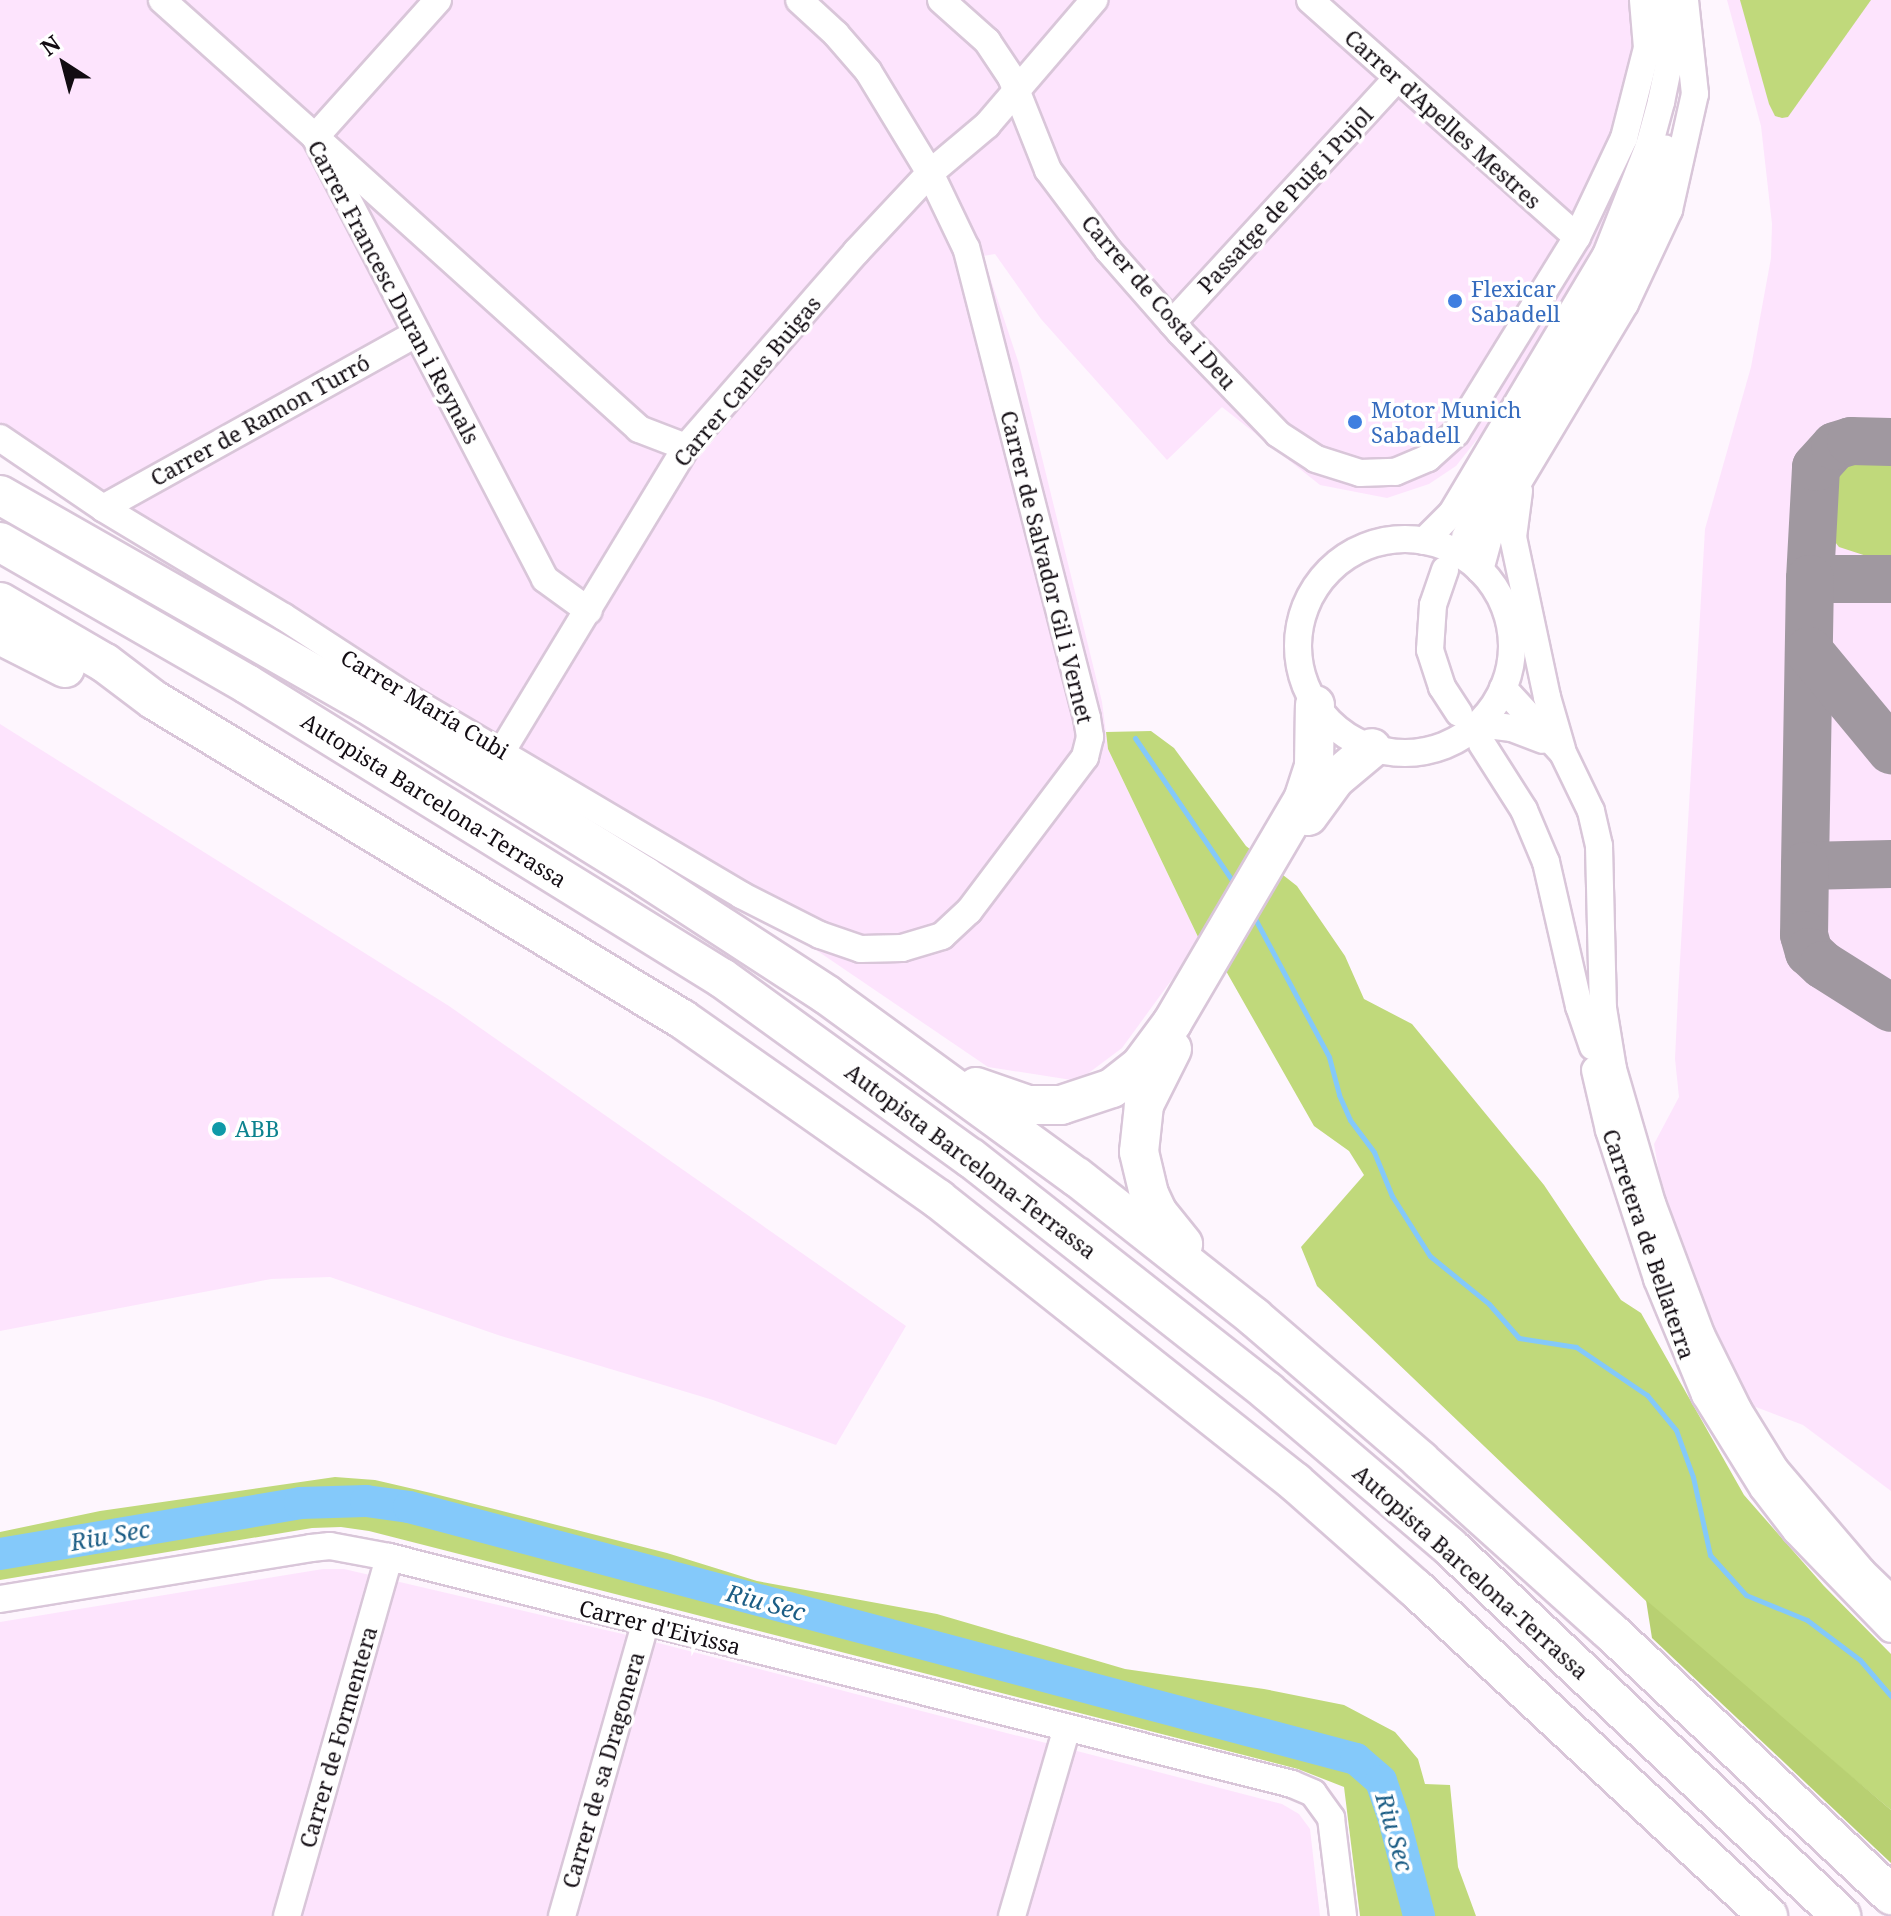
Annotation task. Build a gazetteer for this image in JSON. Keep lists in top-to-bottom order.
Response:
{
  "streets": {
    "highway": ["Autopista Barcelona-Terrassa"],
    "street": [
      "Carrer d'Apelles Mestres",
      "Passatge de Puig i Pujol",
      "Carrer Francesc Duran i Reynals",
      "Carrer de Costa i Deu",
      "Carrer Carles Buigas",
      "Carrer de Ramon Turró",
      "Carrer de Salvador Gil i Vernet",
      "Carrer María Cubi",
      "Carretera de Bellaterra",
      "Carrer d'Eivissa",
      "Carrer de Formentera",
      "Carrer de sa Dragonera"
    ]
  },
  "crossings": [
    ["Carrer d'Apelles Mestres", "Passatge de Puig i Pujol"],
    ["Carrer d'Apelles Mestres", "Carrer de Costa i Deu"],
    ["Passatge de Puig i Pujol", "Carrer de Costa i Deu"],
    ["Carrer Francesc Duran i Reynals", "Carrer Carles Buigas"],
    ["Carrer Francesc Duran i Reynals", "Carrer de Ramon Turró"],
    ["Carrer de Costa i Deu", "Carrer Carles Buigas"],
    ["Carrer Carles Buigas", "Carrer de Salvador Gil i Vernet"],
    ["Carrer Carles Buigas", "Carrer María Cubi"],
    ["Carrer de Ramon Turró", "Carrer María Cubi"],
    ["Carrer de Salvador Gil i Vernet", "Carrer María Cubi"],
    ["Carrer d'Eivissa", "Carrer de Formentera"],
    ["Carrer d'Eivissa", "Carrer de sa Dragonera"]
  ],
  "water": ["Riu Sec"],
  "places": ["Flexicar Sabadell", "Motor Munich Sabadell", "ABB"],
  "north": "top left"
}
